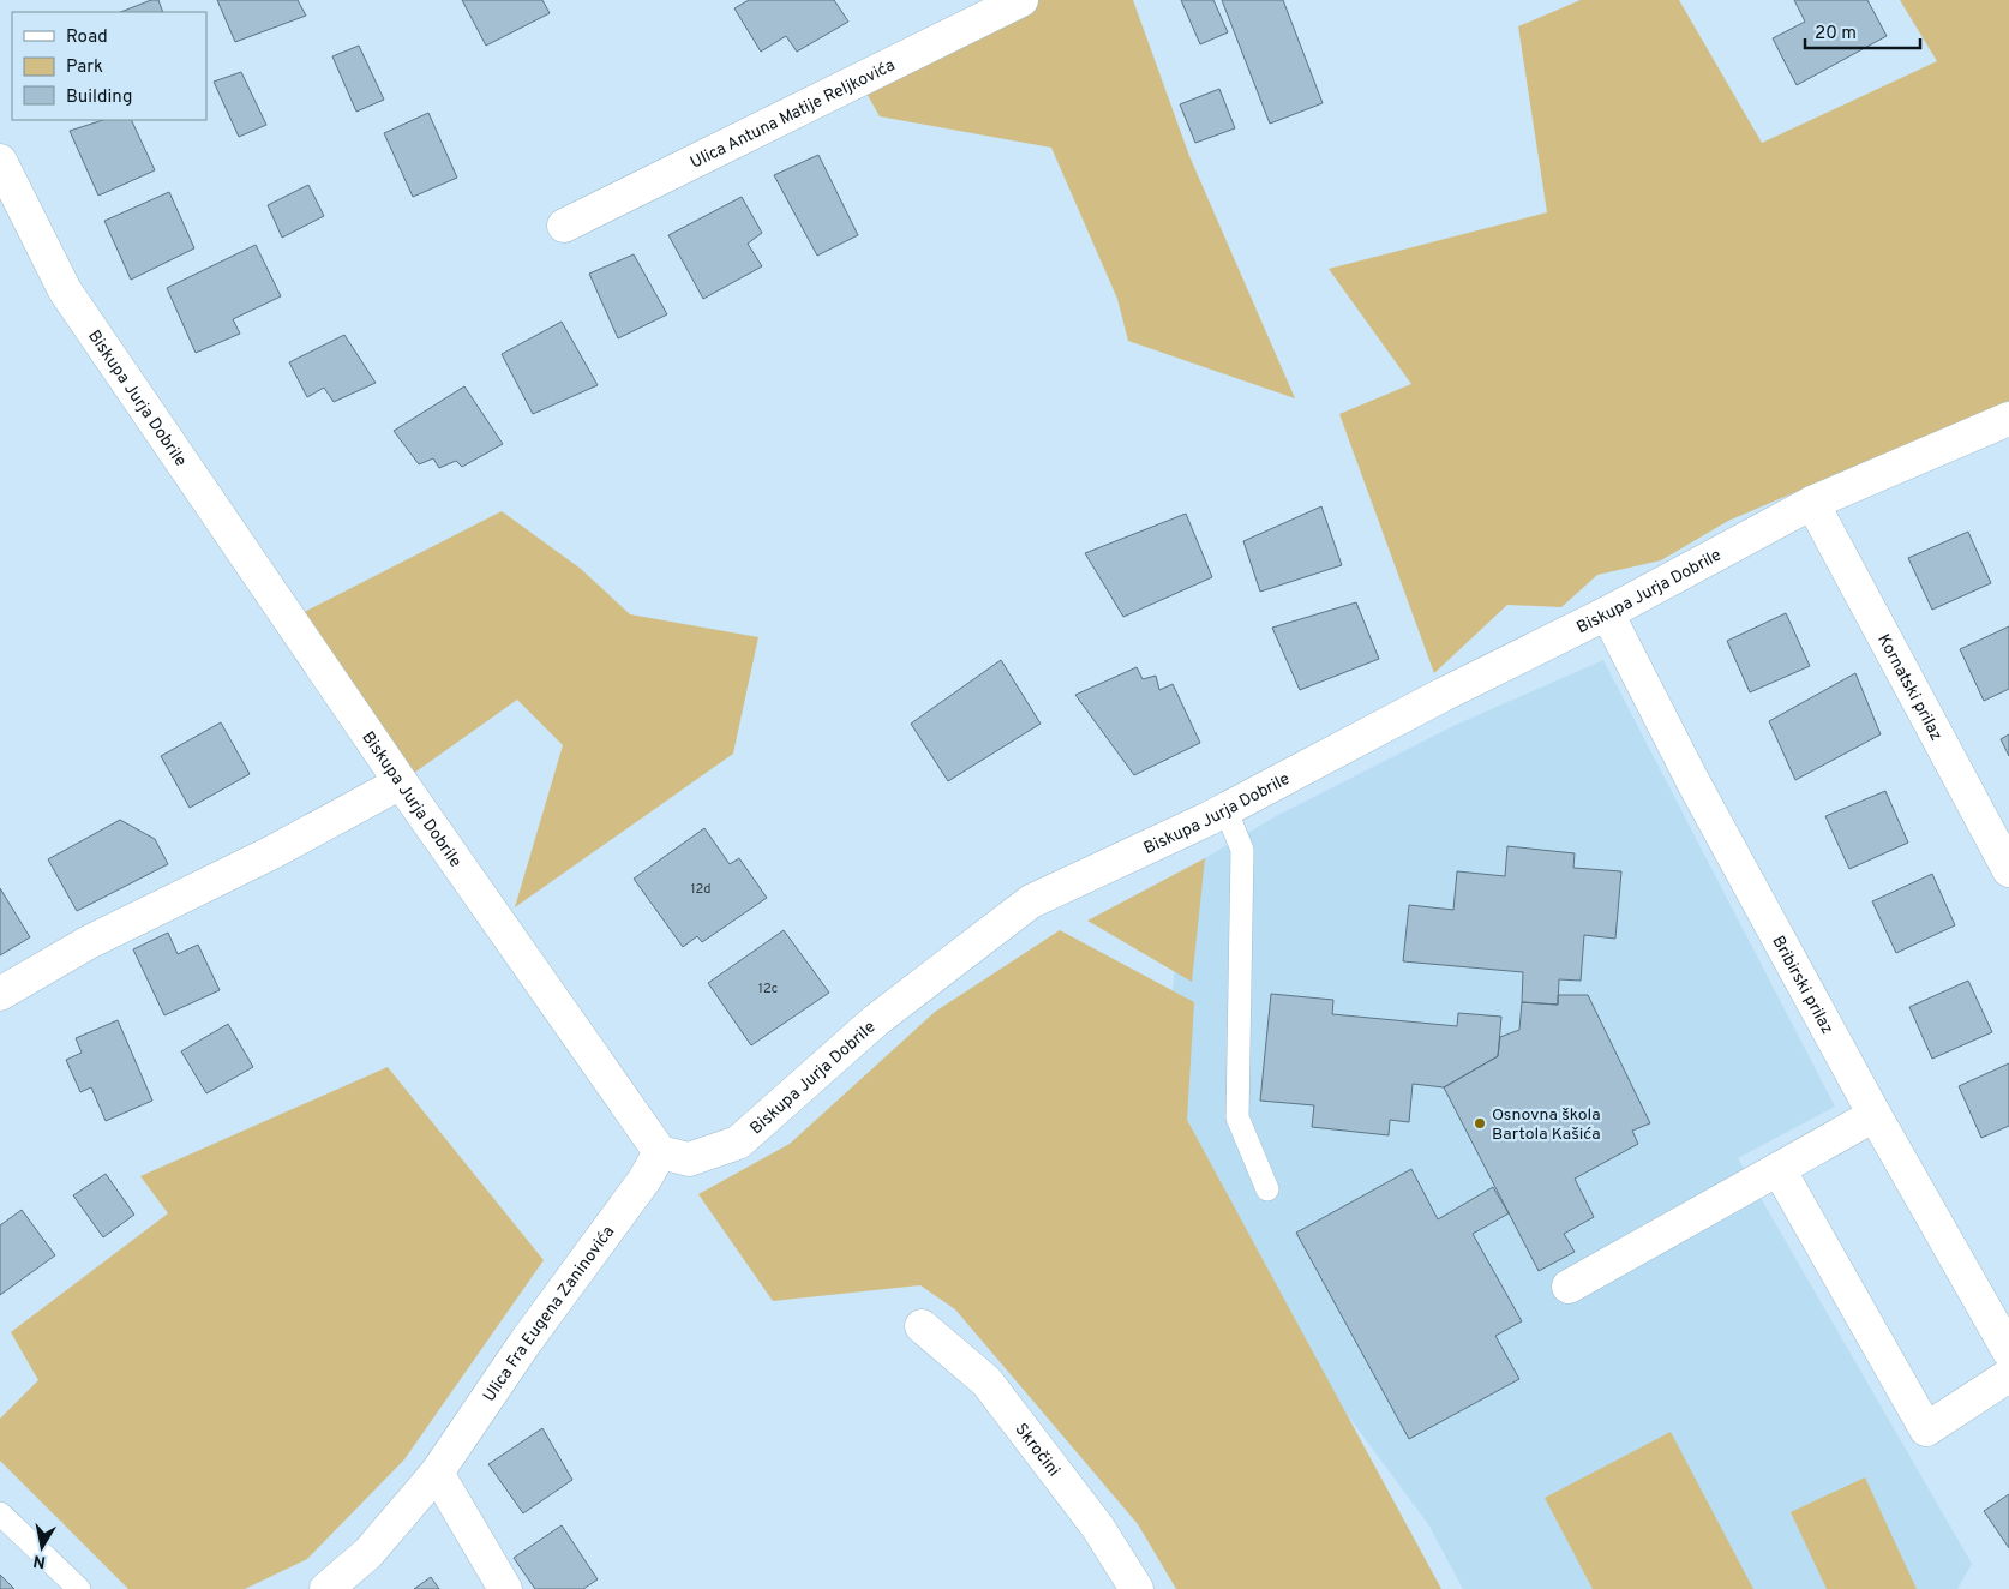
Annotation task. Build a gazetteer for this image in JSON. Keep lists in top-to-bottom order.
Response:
{
  "streets": {
    "street": [
      "Ulica Antuna Matije Reljkovića",
      "Biskupa Jurja Dobrile",
      "Kornatski prilaz",
      "Bribirski prilaz",
      "Ulica Fra Eugena Zaninovića",
      "Skročini"
    ]
  },
  "crossings": [
    ["Biskupa Jurja Dobrile", "Kornatski prilaz"],
    ["Biskupa Jurja Dobrile", "Bribirski prilaz"],
    ["Biskupa Jurja Dobrile", "Ulica Fra Eugena Zaninovića"]
  ],
  "places": ["Osnovna škola Bartola Kašića"],
  "house_numbers": ["12d", "12c"],
  "legend": ["Road", "Park", "Building"],
  "scale_bar": "20 m",
  "north": "bottom"
}
